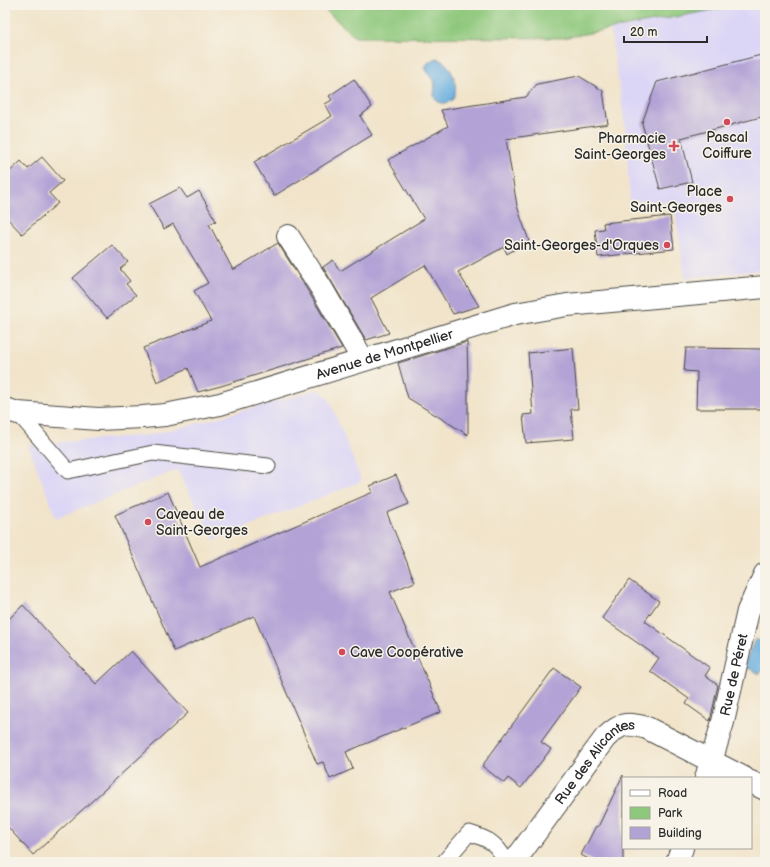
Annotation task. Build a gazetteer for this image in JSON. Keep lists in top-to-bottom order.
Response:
{
  "streets": {
    "street": ["Avenue de Montpellier", "Rue de Péret", "Rue des Alicantes"]
  },
  "crossings": [
    ["Rue de Péret", "Rue des Alicantes"]
  ],
  "places": {
    "other": [
      "Pascal Coiffure",
      "Place Saint-Georges",
      "Saint-Georges-d'Orques",
      "Caveau de Saint-Georges",
      "Cave Coopérative"
    ],
    "health": ["Pharmacie Saint-Georges"]
  },
  "legend": ["Road", "Park", "Building"],
  "scale_bar": "20 m"
}
